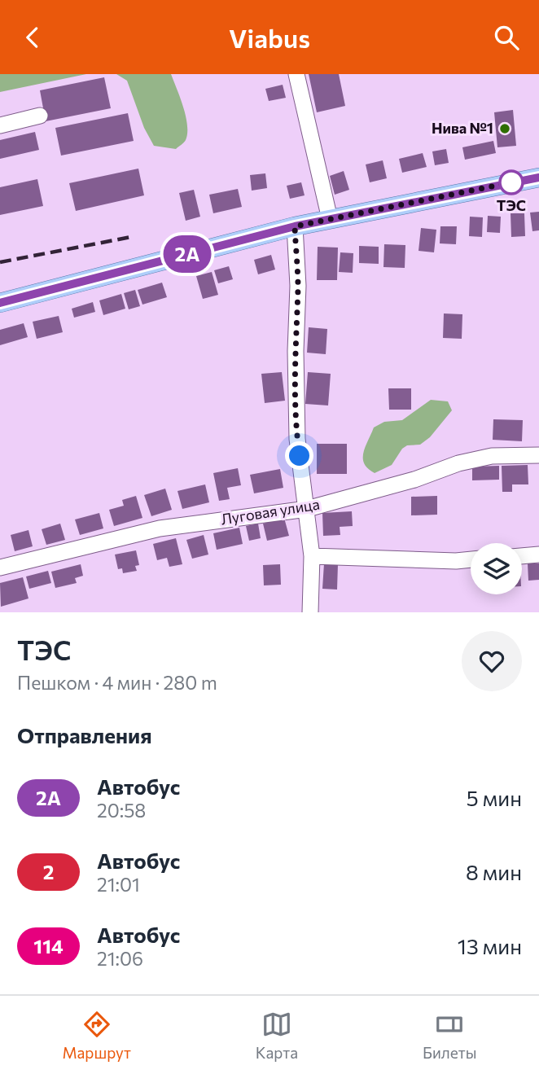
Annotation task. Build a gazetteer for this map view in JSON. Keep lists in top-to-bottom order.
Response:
{
  "streets": {
    "street": ["Луговая улица"]
  },
  "places": ["Нива №1", "ТЭС"],
  "lines": ["bus line 2А"],
  "page": {
    "header": "Viabus",
    "on_map": "2А",
    "heading": [
      ["ТЭС", "Пешком · 4 мин · 280 m"],
      "Отправления"
    ],
    "list": [
      {
        "mark": "2А",
        "name": "Автобус",
        "note": "20:58",
        "value": "5 мин"
      },
      {
        "mark": "2",
        "name": "Автобус",
        "note": "21:01",
        "value": "8 мин"
      },
      {
        "mark": "114",
        "name": "Автобус",
        "note": "21:06",
        "value": "13 мин"
      }
    ],
    "tabs": ["Маршрут", "Карта", "Билеты"]
  }
}
